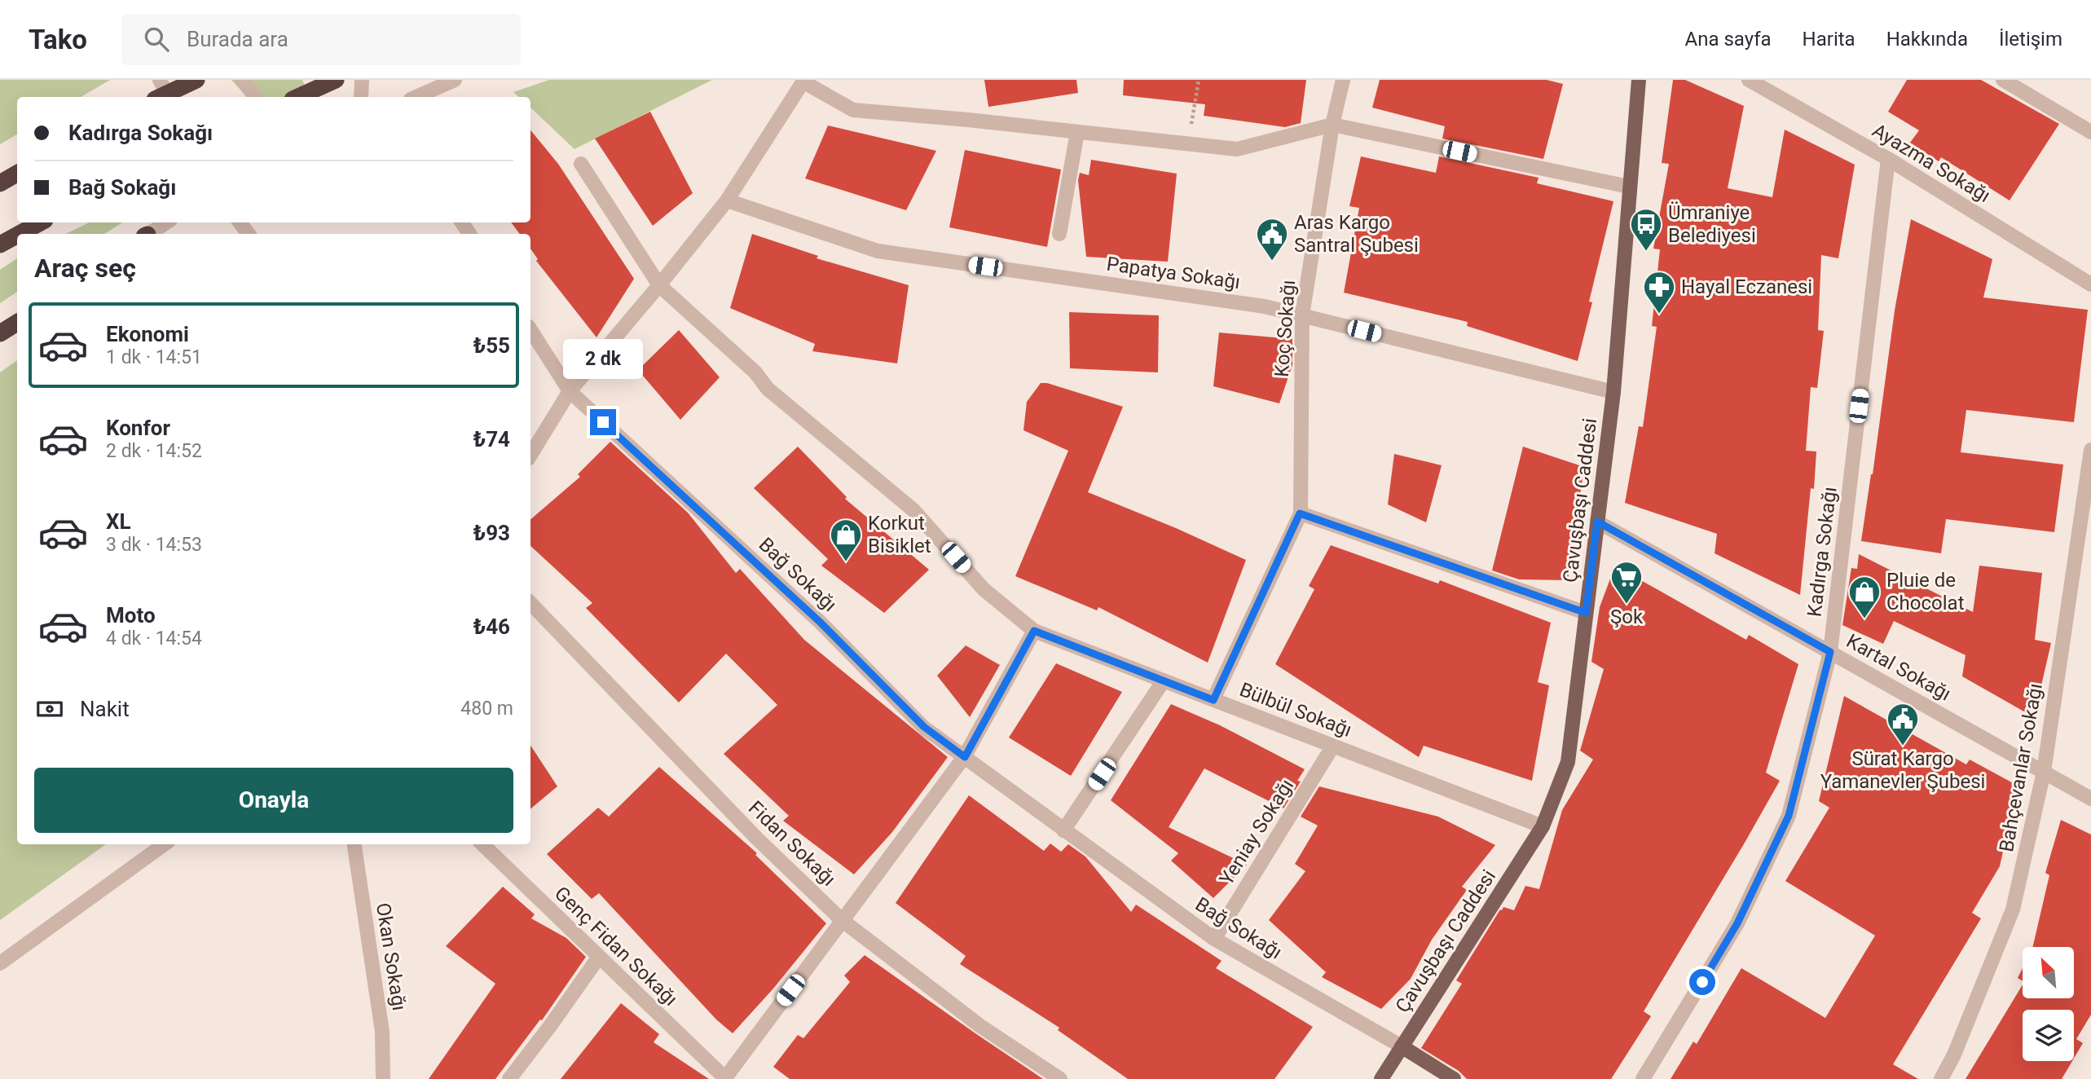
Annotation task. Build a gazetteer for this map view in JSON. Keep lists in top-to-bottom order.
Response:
{
  "streets": {
    "main road": ["Çavuşbaşı Caddesi"],
    "street": [
      "Ayazma Sokağı",
      "Papatya Sokağı",
      "Koç Sokağı",
      "Kadırga Sokağı",
      "Bağ Sokağı",
      "Kartal Sokağı",
      "Bülbül Sokağı",
      "Bahçevanlar Sokağı",
      "Yeniay Sokağı",
      "Fidan Sokağı",
      "Genç Fidan Sokağı",
      "Okan Sokağı"
    ]
  },
  "crossings": [
    ["Ayazma Sokağı", "Kadırga Sokağı"],
    ["Papatya Sokağı", "Koç Sokağı"],
    ["Papatya Sokağı", "Çavuşbaşı Caddesi"],
    ["Çavuşbaşı Caddesi", "Bağ Sokağı"],
    ["Çavuşbaşı Caddesi", "Kartal Sokağı"],
    ["Çavuşbaşı Caddesi", "Bülbül Sokağı"],
    ["Kadırga Sokağı", "Kartal Sokağı"],
    ["Bağ Sokağı", "Yeniay Sokağı"],
    ["Kartal Sokağı", "Bahçevanlar Sokağı"],
    ["Bülbül Sokağı", "Yeniay Sokağı"]
  ],
  "places": {
    "bus stop": ["Ümraniye Belediyesi"],
    "public building": ["Aras Kargo Santral Şubesi", "Sürat Kargo Yamanevler Şubesi"],
    "pharmacy": ["Hayal Eczanesi"],
    "shop": ["Korkut Bisiklet", "Pluie de Chocolat"],
    "supermarket": ["Şok"]
  },
  "north": "top left",
  "page": {
    "header": "Tako",
    "search": "Burada ara",
    "nav": [
      "Ana sayfa",
      "Harita",
      "Hakkında",
      "İletişim"
    ],
    "banner": ["Kadırga Sokağı", "Bağ Sokağı"],
    "heading": "Araç seç",
    "list": [
      {
        "name": "Ekonomi",
        "note": "1 dk · 14:51",
        "value": "₺55"
      },
      {
        "name": "Konfor",
        "note": "2 dk · 14:52",
        "value": "₺74"
      },
      {
        "name": "XL",
        "note": "3 dk · 14:53",
        "value": "₺93"
      },
      {
        "name": "Moto",
        "note": "4 dk · 14:54",
        "value": "₺46"
      }
    ],
    "bubble": "2 dk",
    "pay": ["Nakit", "480 m"],
    "buttons": "Onayla"
  }
}
